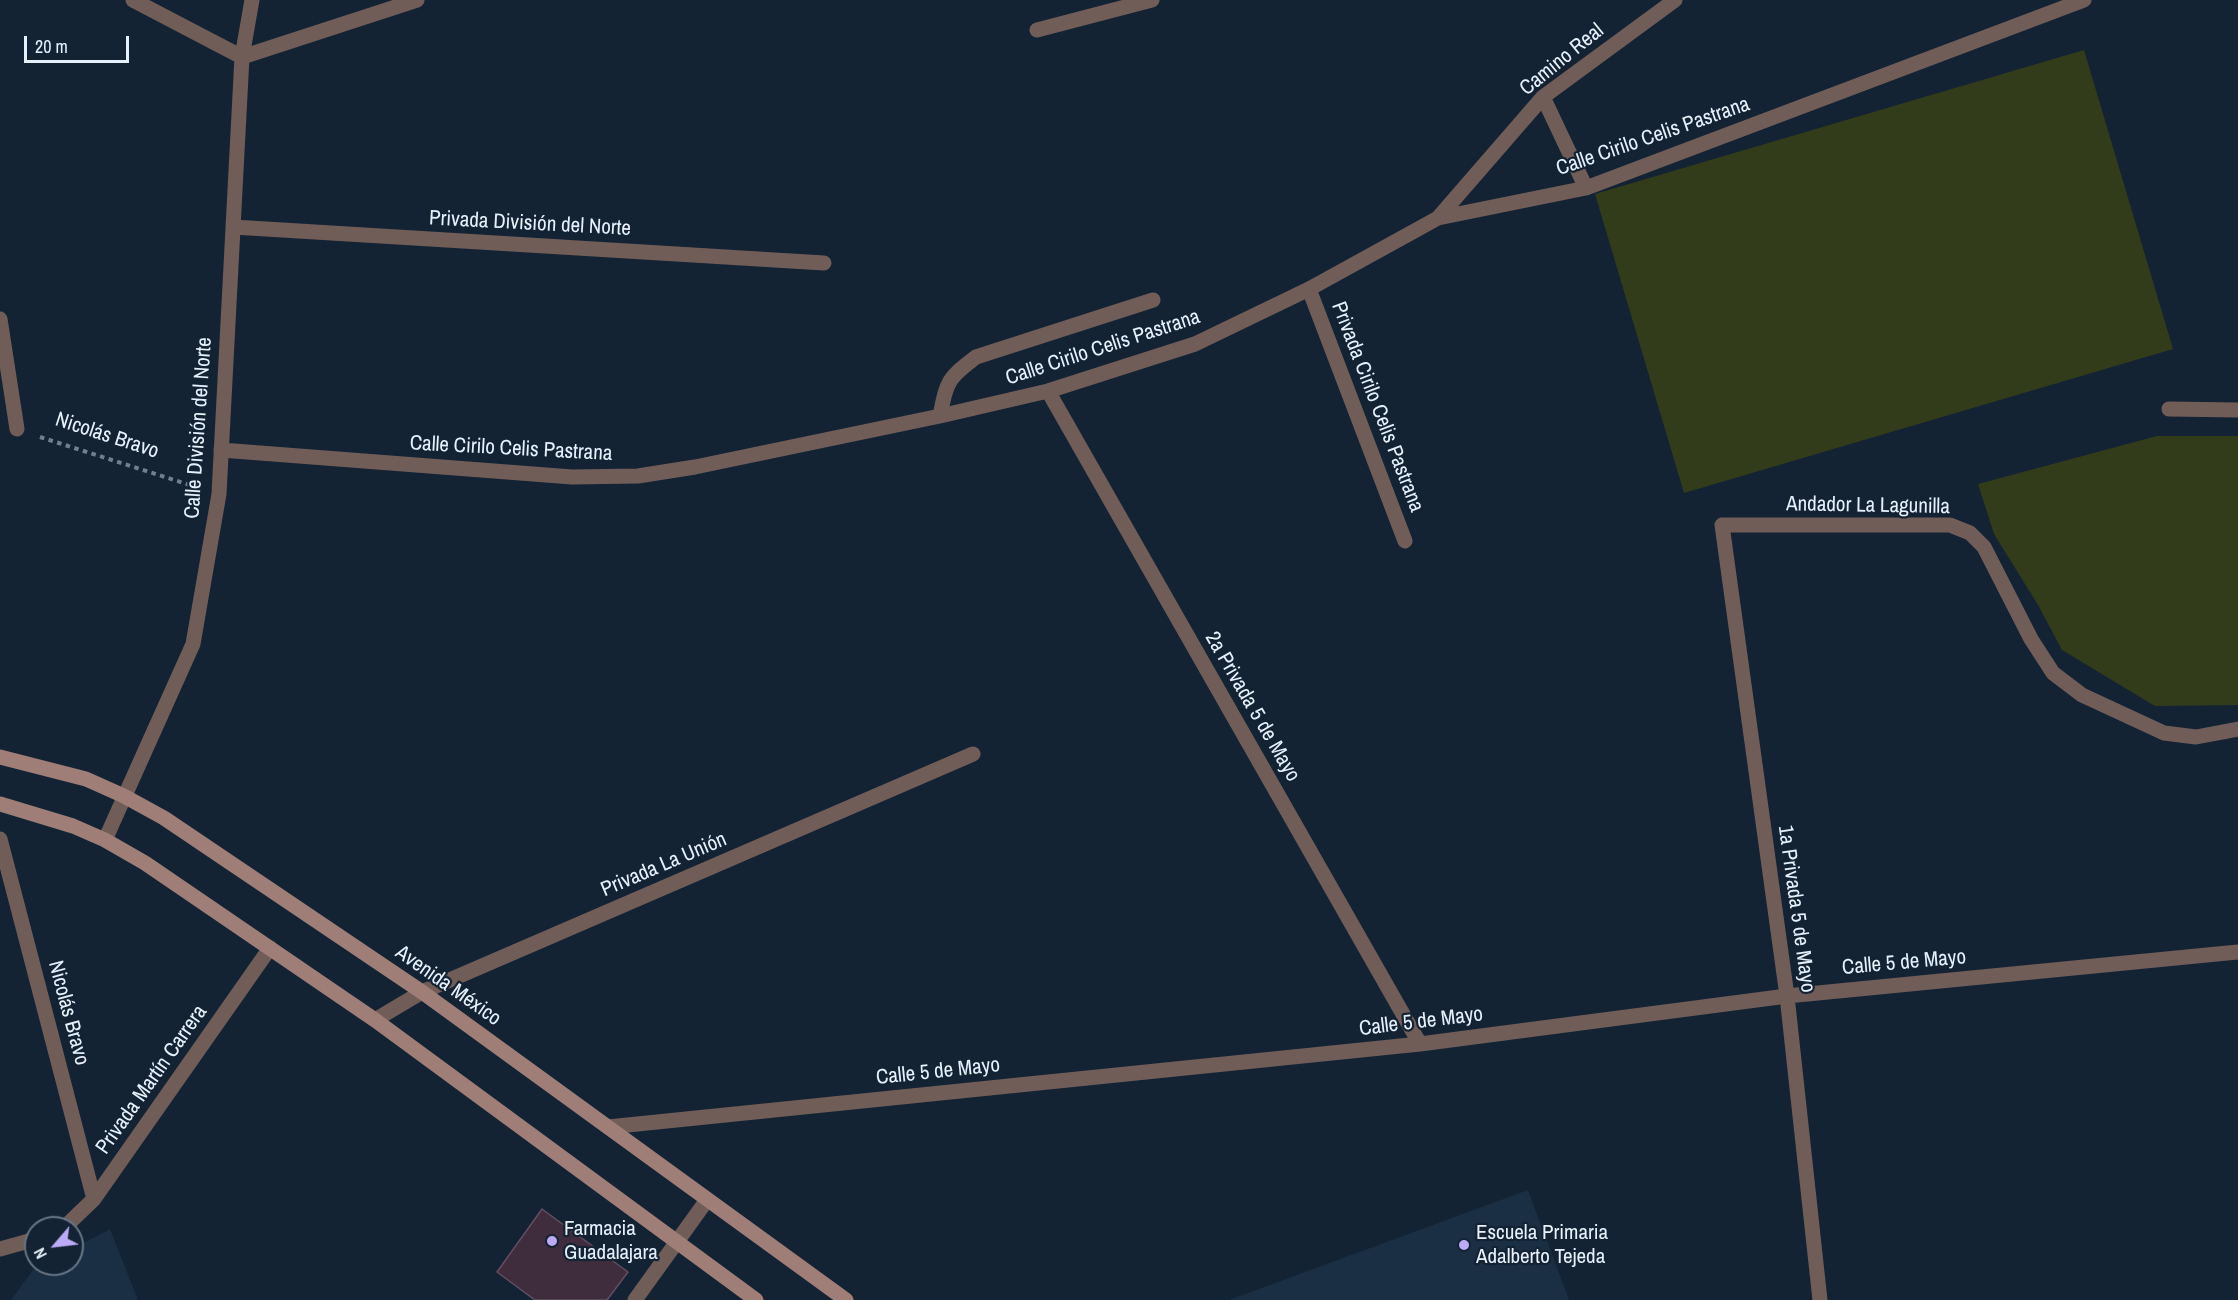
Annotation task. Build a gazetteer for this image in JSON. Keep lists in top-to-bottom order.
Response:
{
  "streets": {
    "main road": ["Avenida México"],
    "street": [
      "Camino Real",
      "Calle Cirilo Celis Pastrana",
      "Privada División del Norte",
      "Privada Cirilo Celis Pastrana",
      "Calle División del Norte",
      "Nicolás Bravo",
      "Andador La Lagunilla",
      "2a Privada 5 de Mayo",
      "Privada La Unión",
      "1a Privada 5 de Mayo",
      "Calle 5 de Mayo",
      "Privada Martín Carrera"
    ]
  },
  "crossings": [
    ["Camino Real", "Calle Cirilo Celis Pastrana"],
    ["Calle Cirilo Celis Pastrana", "Privada Cirilo Celis Pastrana"],
    ["Calle Cirilo Celis Pastrana", "Calle División del Norte"],
    ["Calle Cirilo Celis Pastrana", "2a Privada 5 de Mayo"],
    ["Privada División del Norte", "Calle División del Norte"],
    ["Calle División del Norte", "Nicolás Bravo"],
    ["Calle División del Norte", "Avenida México"],
    ["Nicolás Bravo", "Privada Martín Carrera"],
    ["Andador La Lagunilla", "1a Privada 5 de Mayo"],
    ["2a Privada 5 de Mayo", "Calle 5 de Mayo"],
    ["Privada La Unión", "Avenida México"],
    ["1a Privada 5 de Mayo", "Calle 5 de Mayo"],
    ["Calle 5 de Mayo", "Avenida México"]
  ],
  "places": ["Farmacia Guadalajara", "Escuela Primaria Adalberto Tejeda"],
  "scale_bar": "20 m",
  "north": "bottom left"
}
